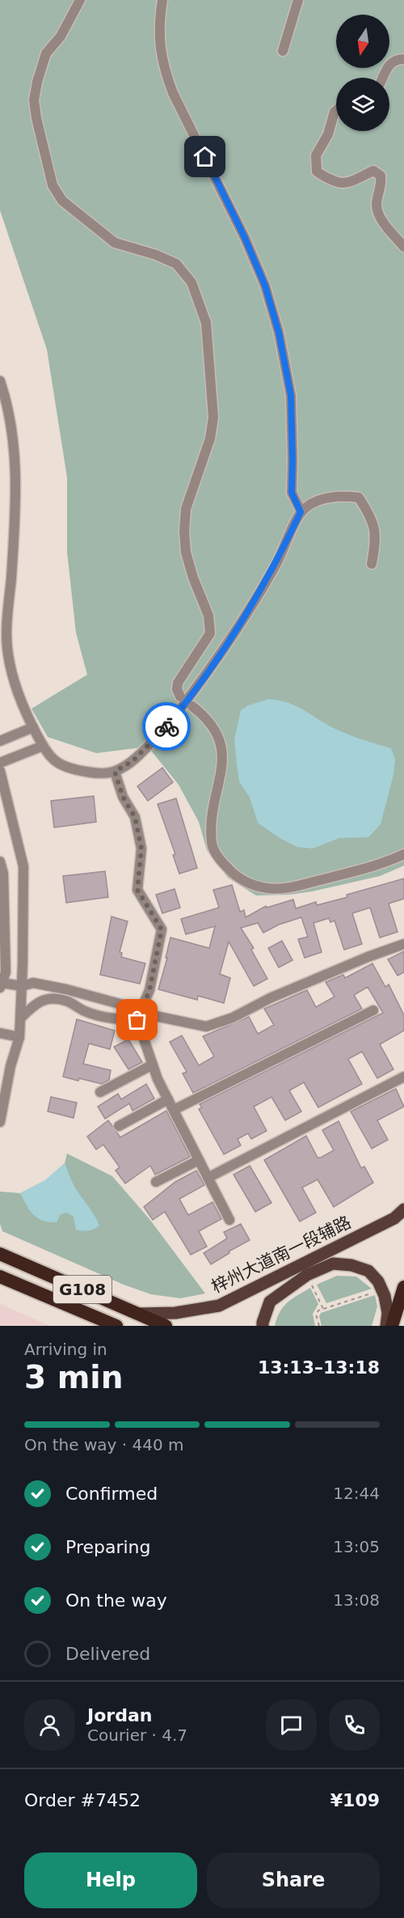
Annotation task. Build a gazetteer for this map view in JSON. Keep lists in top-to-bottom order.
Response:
{
  "streets": {
    "highway": ["G108"],
    "main road": ["梓州大道南一段辅路"]
  },
  "crossings": [
    ["梓州大道南一段辅路", "G108"]
  ],
  "north": "bottom",
  "page": {
    "heading": ["3 min", "Arriving in", "13:13–13:18"],
    "panel": [
      "Jordan",
      "Courier · 4.7",
      "Order #7452",
      "¥109"
    ],
    "bar": "On the way · 440 m",
    "list": [
      ["Confirmed", "12:44"],
      ["Preparing", "13:05"],
      ["On the way", "13:08"],
      "Delivered"
    ],
    "buttons": ["Help", "Share"]
  }
}
